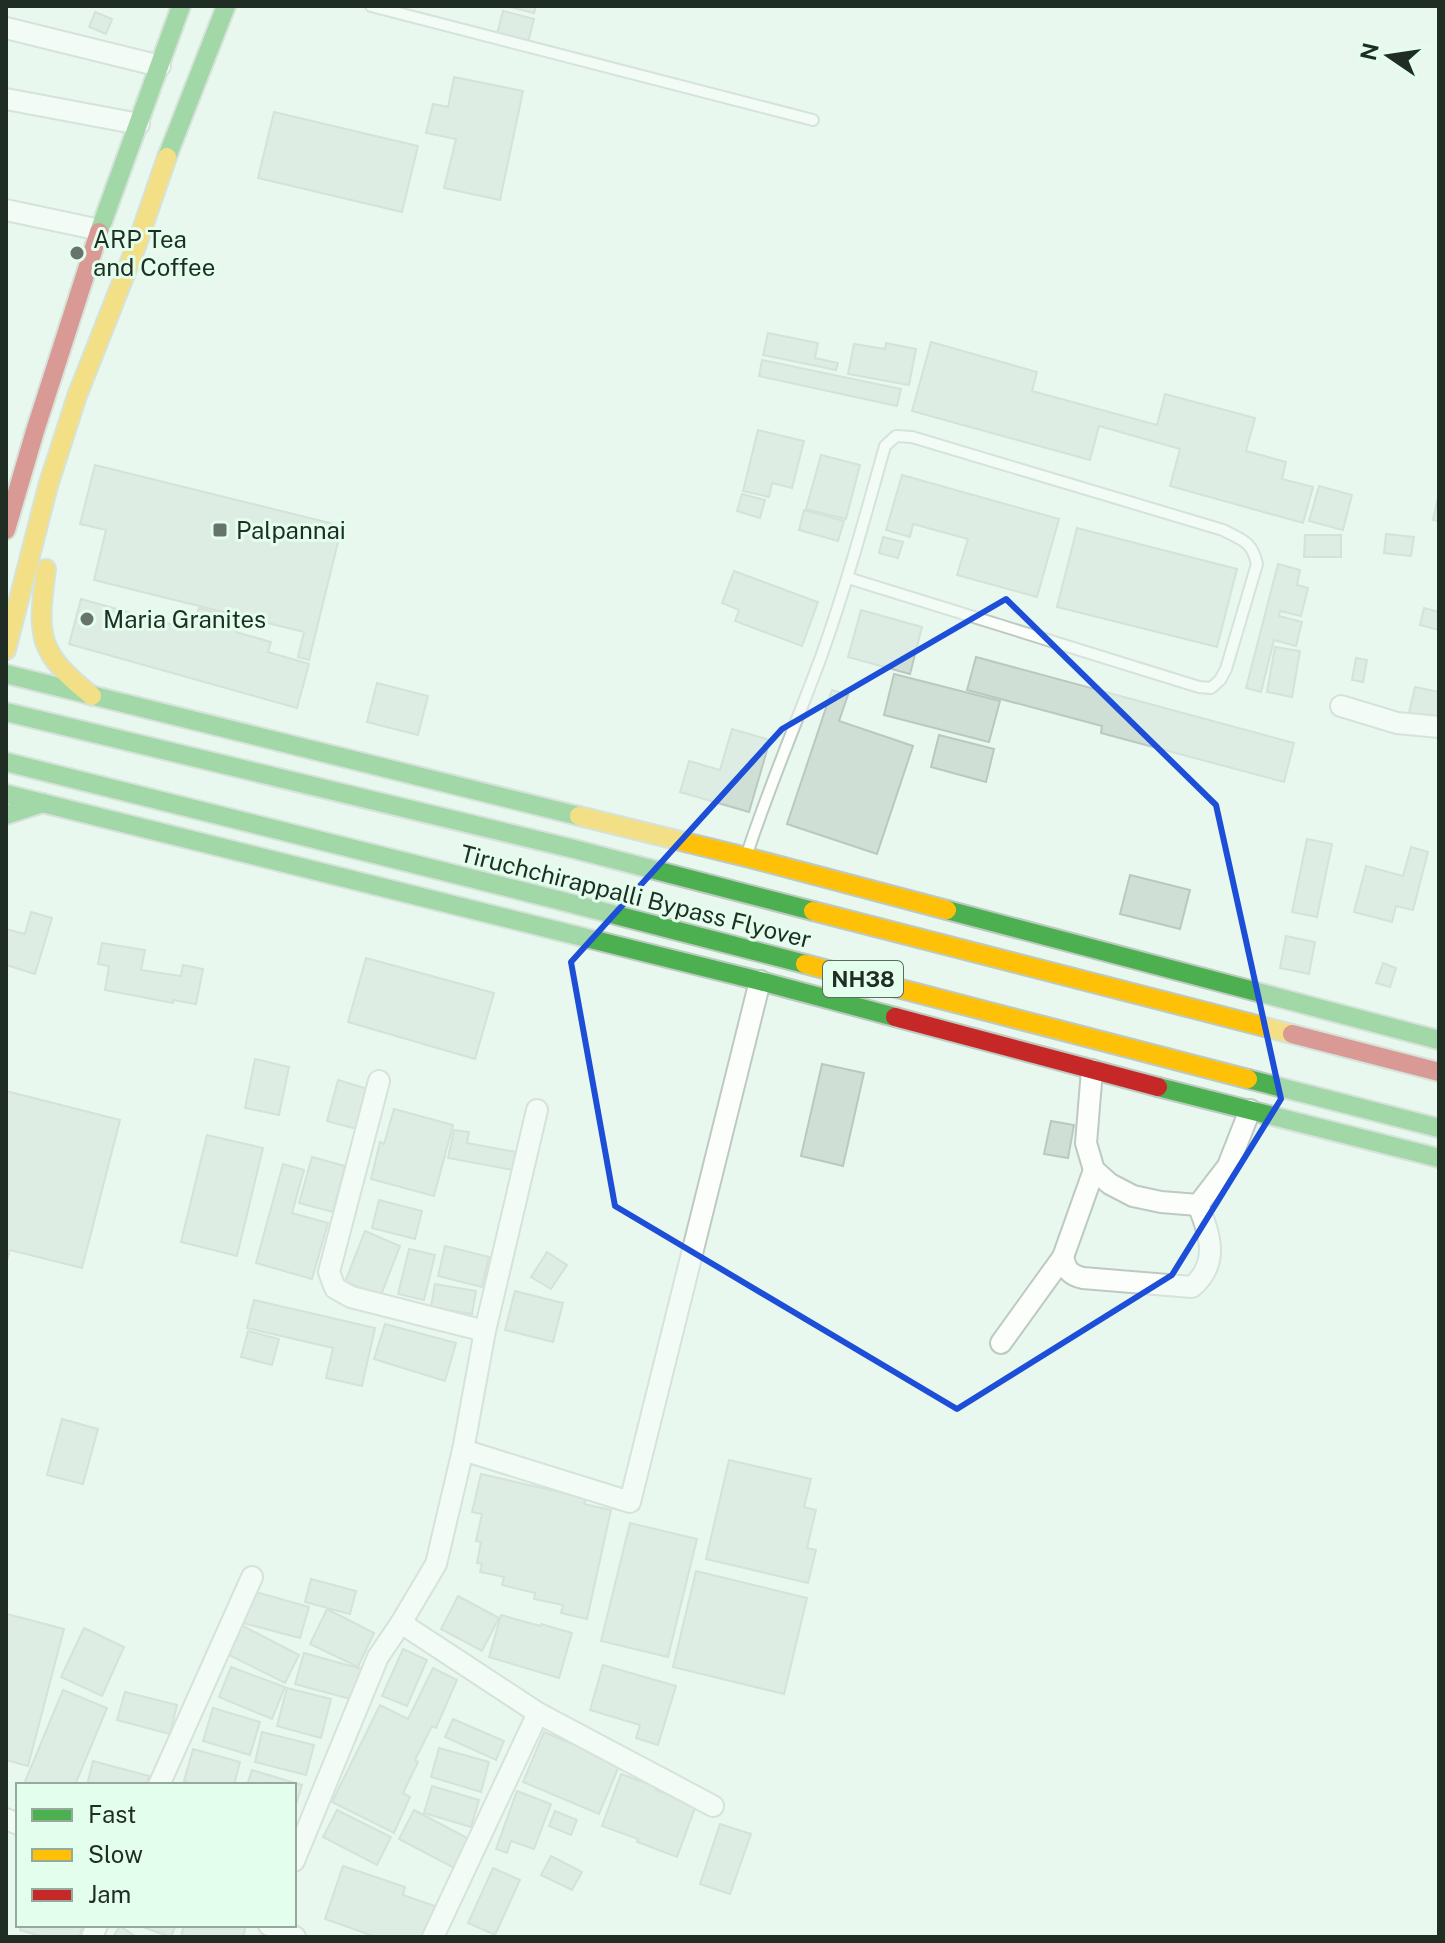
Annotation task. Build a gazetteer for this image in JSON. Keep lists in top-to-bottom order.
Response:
{
  "streets": {
    "main road": ["Tiruchchirappalli Bypass Flyover", "NH38"]
  },
  "places": {
    "other": ["ARP Tea and Coffee", "Maria Granites"],
    "transit": ["Palpannai"]
  },
  "legend": ["Fast", "Slow", "Jam"],
  "north": "left"
}
